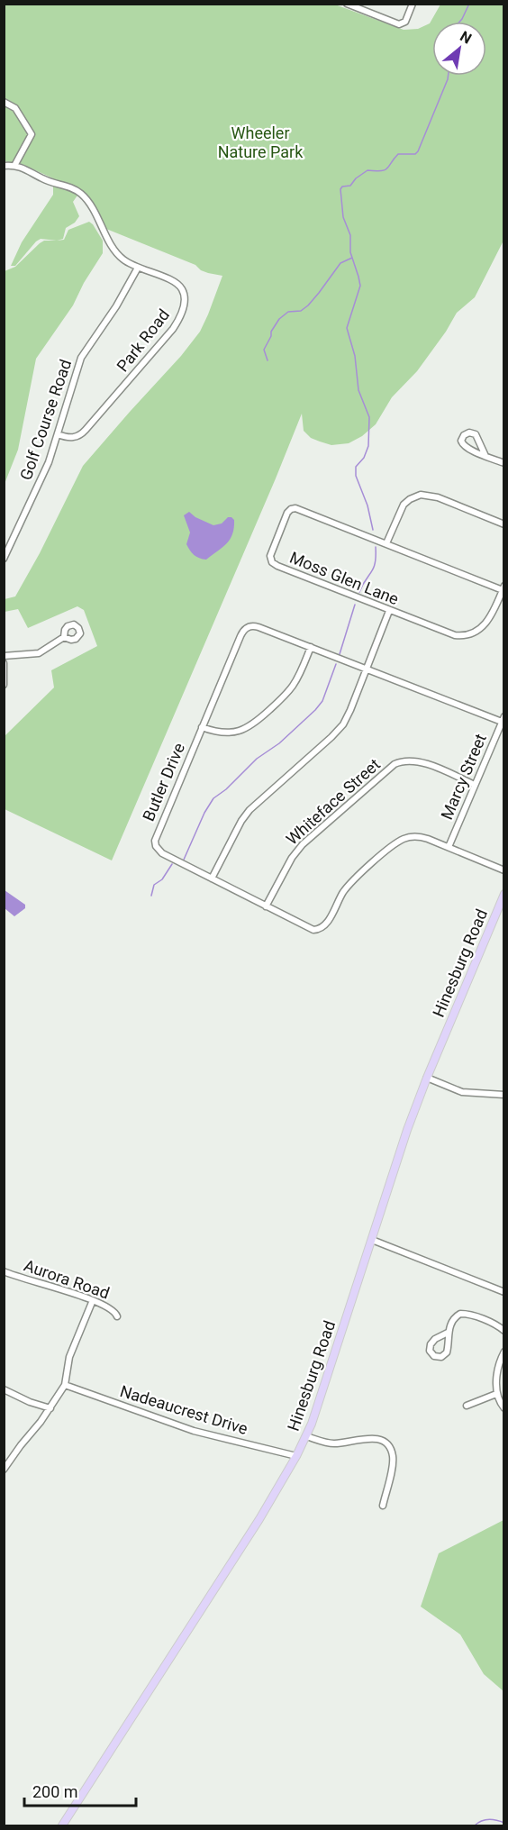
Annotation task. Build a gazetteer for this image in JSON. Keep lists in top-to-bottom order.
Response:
{
  "streets": {
    "main road": ["Hinesburg Road"],
    "street": [
      "Park Road",
      "Golf Course Road",
      "Moss Glen Lane",
      "Marcy Street",
      "Butler Drive",
      "Whiteface Street",
      "Aurora Road",
      "Nadeaucrest Drive"
    ]
  },
  "crossings": [
    ["Park Road", "Golf Course Road"],
    ["Marcy Street", "Butler Drive"],
    ["Marcy Street", "Whiteface Street"],
    ["Butler Drive", "Whiteface Street"],
    ["Hinesburg Road", "Nadeaucrest Drive"]
  ],
  "parks": ["Wheeler Nature Park"],
  "scale_bar": "200 m",
  "north": "top right"
}
